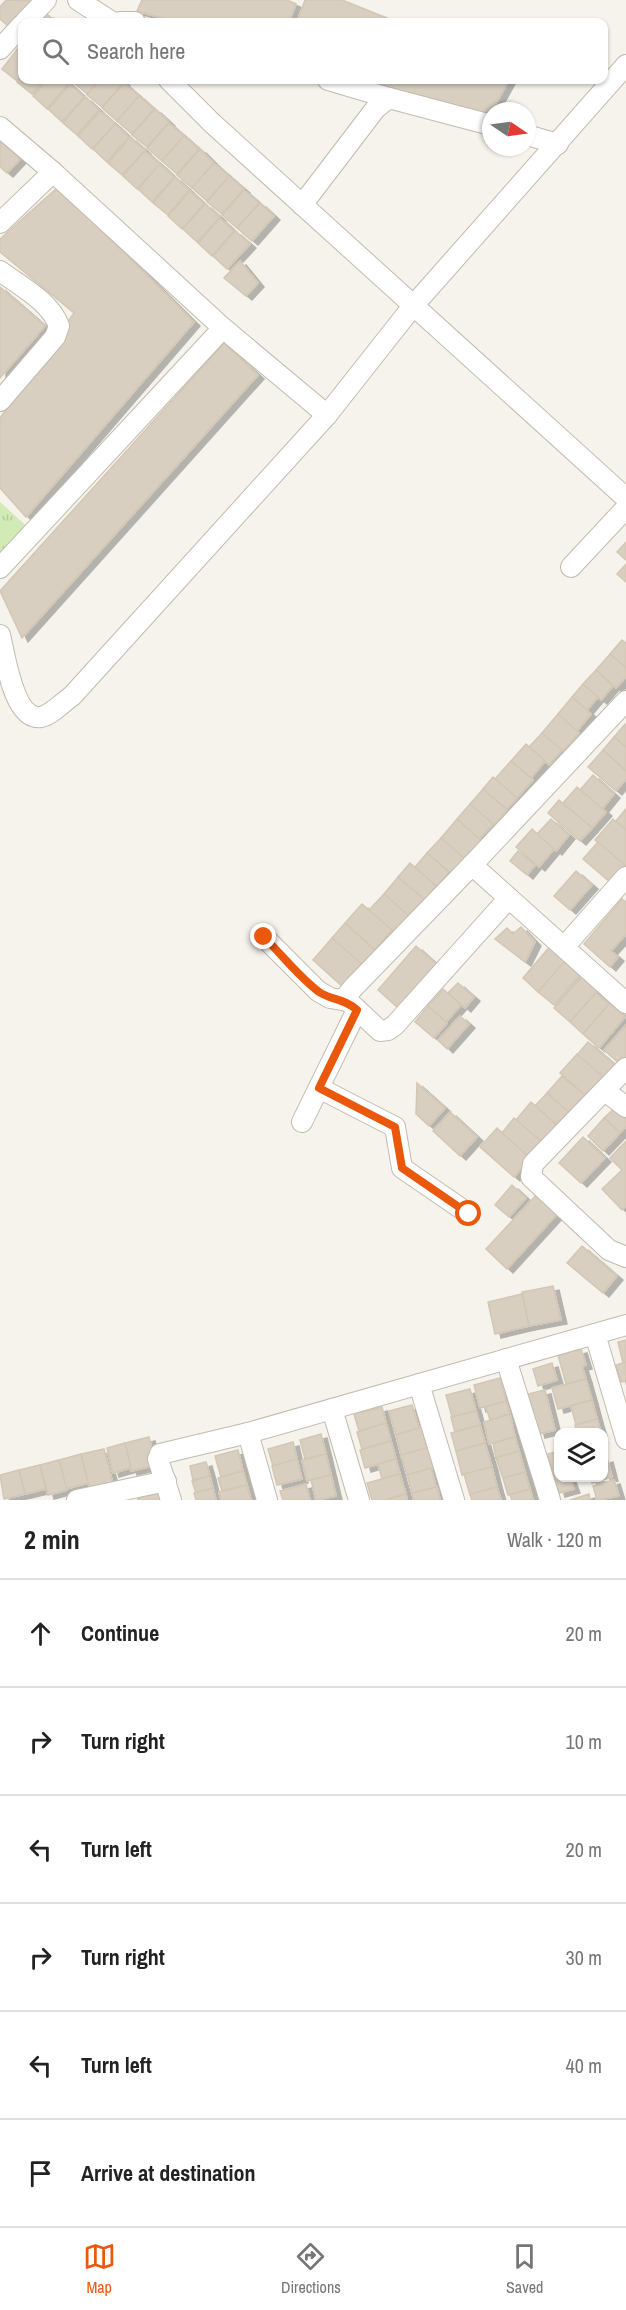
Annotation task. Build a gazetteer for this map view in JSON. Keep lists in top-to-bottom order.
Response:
{
  "north": "right",
  "page": {
    "search": "Search here",
    "heading": ["2 min", "Walk · 120 m"],
    "list": [
      ["Continue", "20 m"],
      ["Turn right", "10 m"],
      ["Turn left", "20 m"],
      ["Turn right", "30 m"],
      ["Turn left", "40 m"],
      "Arrive at destination"
    ],
    "nav": ["Map", "Directions", "Saved"]
  }
}
